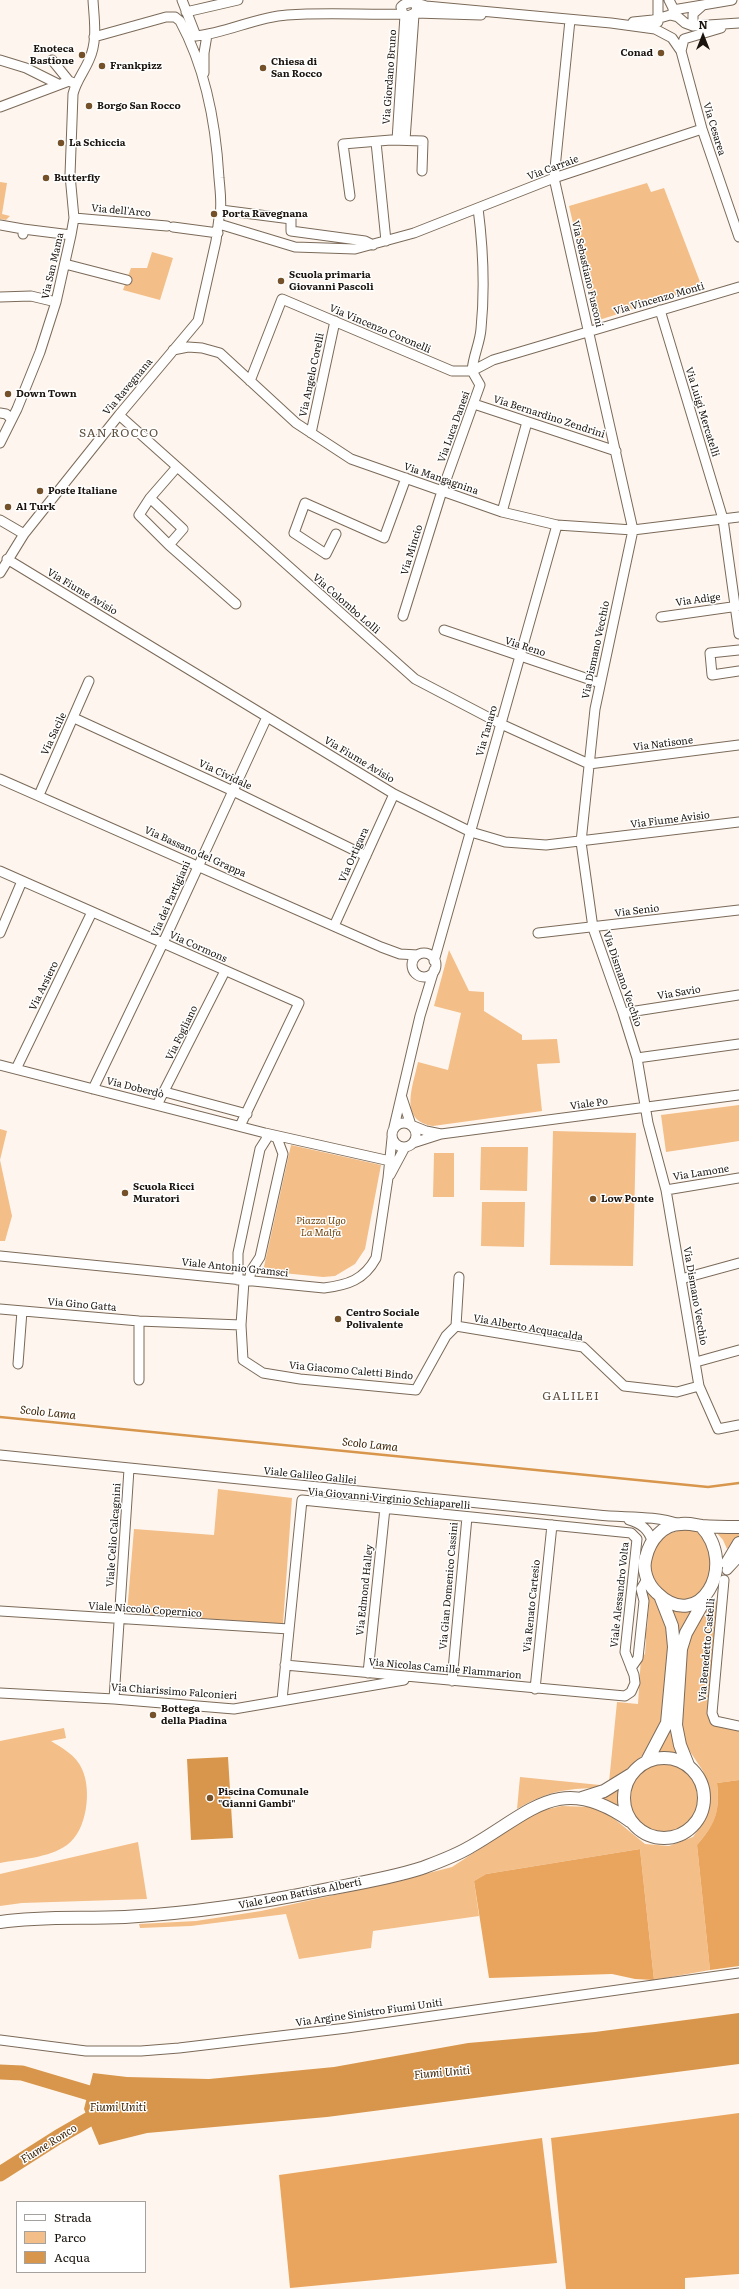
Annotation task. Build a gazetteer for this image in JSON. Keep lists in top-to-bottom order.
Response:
{
  "streets": {
    "main road": ["Viale Leon Battista Alberti"],
    "street": [
      "Via Giordano Bruno",
      "Via Cesarea",
      "Via Carraie",
      "Via dell'Arco",
      "Via San Mama",
      "Via Sebastiano Fusconi",
      "Via Vincenzo Monti",
      "Via Vincenzo Coronelli",
      "Via Angelo Corelli",
      "Via Ravegnana",
      "Via Luigi Mercatelli",
      "Via Bernardino Zendrini",
      "Via Luca Danesi",
      "Via Mangagnina",
      "Via Mincio",
      "Via Fiume Avisio",
      "Via Adige",
      "Via Colombo Lolli",
      "Via Reno",
      "Via Dismano Vecchio",
      "Via Tanaro",
      "Via Sacile",
      "Via Natisone",
      "Via Cividale",
      "Via Bassano del Grappa",
      "Via Ortigara",
      "Via dei Partigiani",
      "Via Senio",
      "Via Cormons",
      "Via Arsiero",
      "Via Savio",
      "Via Fogliano",
      "Via Doberdò",
      "Viale Po",
      "Via Lamone",
      "Viale Antonio Gramsci",
      "Via Gino Gatta",
      "Via Alberto Acquacalda",
      "Via Giacomo Caletti Bindo",
      "Viale Galileo Galilei",
      "Via Giovanni Virginio Schiaparelli",
      "Viale Celio Calcagnini",
      "Via Gian Domenico Cassini",
      "Via Edmond Halley",
      "Viale Alessandro Volta",
      "Via Renato Cartesio",
      "Viale Niccolò Copernico",
      "Via Benedetto Castelli",
      "Via Nicolas Camille Flammarion",
      "Via Chiarissimo Falconieri",
      "Via Argine Sinistro Fiumi Uniti"
    ]
  },
  "crossings": [
    ["Via Cesarea", "Via Carraie"],
    ["Via Carraie", "Via dell'Arco"],
    ["Via Carraie", "Via Sebastiano Fusconi"],
    ["Via Carraie", "Via Ravegnana"],
    ["Via dell'Arco", "Via San Mama"],
    ["Via dell'Arco", "Via Ravegnana"],
    ["Via Sebastiano Fusconi", "Via Vincenzo Monti"],
    ["Via Sebastiano Fusconi", "Via Bernardino Zendrini"],
    ["Via Sebastiano Fusconi", "Via Mangagnina"],
    ["Via Sebastiano Fusconi", "Via Dismano Vecchio"],
    ["Via Vincenzo Monti", "Via Vincenzo Coronelli"],
    ["Via Vincenzo Monti", "Via Luigi Mercatelli"],
    ["Via Vincenzo Monti", "Via Luca Danesi"],
    ["Via Vincenzo Coronelli", "Via Angelo Corelli"],
    ["Via Vincenzo Coronelli", "Via Luca Danesi"],
    ["Via Vincenzo Coronelli", "Via Mangagnina"],
    ["Via Angelo Corelli", "Via Mangagnina"],
    ["Via Ravegnana", "Via Mangagnina"],
    ["Via Ravegnana", "Via Fiume Avisio"],
    ["Via Ravegnana", "Via Colombo Lolli"],
    ["Via Luigi Mercatelli", "Via Mangagnina"],
    ["Via Luigi Mercatelli", "Via Adige"],
    ["Via Bernardino Zendrini", "Via Luca Danesi"],
    ["Via Luca Danesi", "Via Mangagnina"],
    ["Via Luca Danesi", "Via Mincio"],
    ["Via Mangagnina", "Via Mincio"],
    ["Via Mangagnina", "Via Dismano Vecchio"],
    ["Via Mangagnina", "Via Tanaro"],
    ["Via Fiume Avisio", "Via Dismano Vecchio"],
    ["Via Fiume Avisio", "Via Tanaro"],
    ["Via Fiume Avisio", "Via Ortigara"],
    ["Via Fiume Avisio", "Via dei Partigiani"],
    ["Via Colombo Lolli", "Via Dismano Vecchio"],
    ["Via Colombo Lolli", "Via Tanaro"],
    ["Via Colombo Lolli", "Via Natisone"],
    ["Via Reno", "Via Dismano Vecchio"],
    ["Via Reno", "Via Tanaro"],
    ["Via Dismano Vecchio", "Via Natisone"],
    ["Via Dismano Vecchio", "Via Senio"],
    ["Via Dismano Vecchio", "Via Savio"],
    ["Via Dismano Vecchio", "Viale Po"],
    ["Via Dismano Vecchio", "Via Lamone"],
    ["Via Dismano Vecchio", "Via Alberto Acquacalda"],
    ["Via Tanaro", "Via Bassano del Grappa"],
    ["Via Sacile", "Via Cividale"],
    ["Via Sacile", "Via Bassano del Grappa"],
    ["Via Cividale", "Via Ortigara"],
    ["Via Cividale", "Via dei Partigiani"],
    ["Via Bassano del Grappa", "Via Ortigara"],
    ["Via Bassano del Grappa", "Via dei Partigiani"],
    ["Via dei Partigiani", "Via Cormons"],
    ["Via dei Partigiani", "Via Doberdò"],
    ["Via Cormons", "Via Arsiero"],
    ["Via Cormons", "Via Fogliano"],
    ["Via Arsiero", "Via Doberdò"],
    ["Via Fogliano", "Via Doberdò"],
    ["Viale Po", "Viale Antonio Gramsci"],
    ["Viale Antonio Gramsci", "Via Giacomo Caletti Bindo"],
    ["Via Gino Gatta", "Via Giacomo Caletti Bindo"],
    ["Via Alberto Acquacalda", "Via Giacomo Caletti Bindo"],
    ["Viale Galileo Galilei", "Viale Celio Calcagnini"],
    ["Via Giovanni Virginio Schiaparelli", "Via Gian Domenico Cassini"],
    ["Via Giovanni Virginio Schiaparelli", "Via Edmond Halley"],
    ["Via Giovanni Virginio Schiaparelli", "Viale Alessandro Volta"],
    ["Via Giovanni Virginio Schiaparelli", "Via Renato Cartesio"],
    ["Via Giovanni Virginio Schiaparelli", "Viale Niccolò Copernico"],
    ["Via Giovanni Virginio Schiaparelli", "Via Nicolas Camille Flammarion"],
    ["Via Giovanni Virginio Schiaparelli", "Via Chiarissimo Falconieri"],
    ["Viale Celio Calcagnini", "Viale Niccolò Copernico"],
    ["Viale Celio Calcagnini", "Via Chiarissimo Falconieri"],
    ["Via Gian Domenico Cassini", "Via Nicolas Camille Flammarion"],
    ["Via Edmond Halley", "Via Nicolas Camille Flammarion"],
    ["Viale Alessandro Volta", "Via Renato Cartesio"],
    ["Viale Alessandro Volta", "Via Benedetto Castelli"],
    ["Viale Alessandro Volta", "Via Nicolas Camille Flammarion"],
    ["Via Renato Cartesio", "Via Nicolas Camille Flammarion"],
    ["Via Nicolas Camille Flammarion", "Via Chiarissimo Falconieri"]
  ],
  "districts": ["SAN ROCCO", "GALILEI"],
  "water": ["Scolo Lama", "Fiumi Uniti", "Fiume Ronco"],
  "parks": ["Piazza Ugo La Malfa"],
  "places": [
    "Conad",
    "Enoteca Bastione",
    "Frankpizz",
    "Chiesa di San Rocco",
    "Borgo San Rocco",
    "La Schiccia",
    "Butterfly",
    "Porta Ravegnana",
    "Scuola primaria Giovanni Pascoli",
    "Down Town",
    "Poste Italiane",
    "Al Turk",
    "Scuola Ricci Muratori",
    "Low Ponte",
    "Centro Sociale Polivalente",
    "Bottega della Piadina",
    "Piscina Comunale \"Gianni Gambi\""
  ],
  "legend": ["Strada", "Parco", "Acqua"],
  "north": "top"
}
